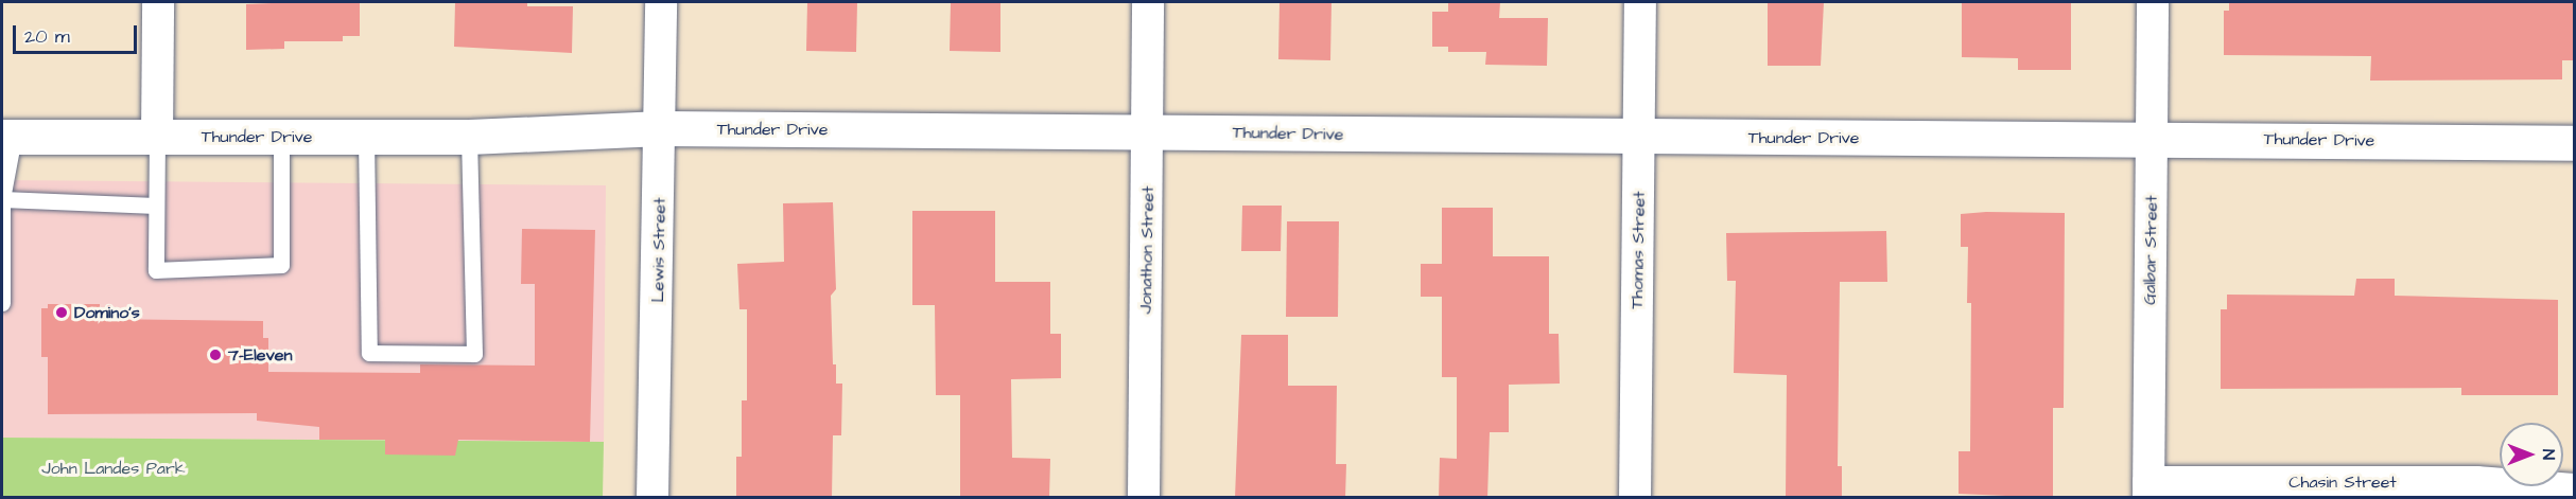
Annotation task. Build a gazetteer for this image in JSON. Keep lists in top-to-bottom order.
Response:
{
  "streets": {
    "street": [
      "Thunder Drive",
      "Lewis Street",
      "Jonathon Street",
      "Thomas Street",
      "Galbar Street",
      "Chasin Street"
    ]
  },
  "crossings": [
    ["Thunder Drive", "Lewis Street"],
    ["Thunder Drive", "Jonathon Street"],
    ["Thunder Drive", "Thomas Street"],
    ["Thunder Drive", "Galbar Street"],
    ["Galbar Street", "Chasin Street"]
  ],
  "parks": ["John Landes Park"],
  "places": ["Domino's", "7-Eleven"],
  "scale_bar": "20 m",
  "north": "right"
}
